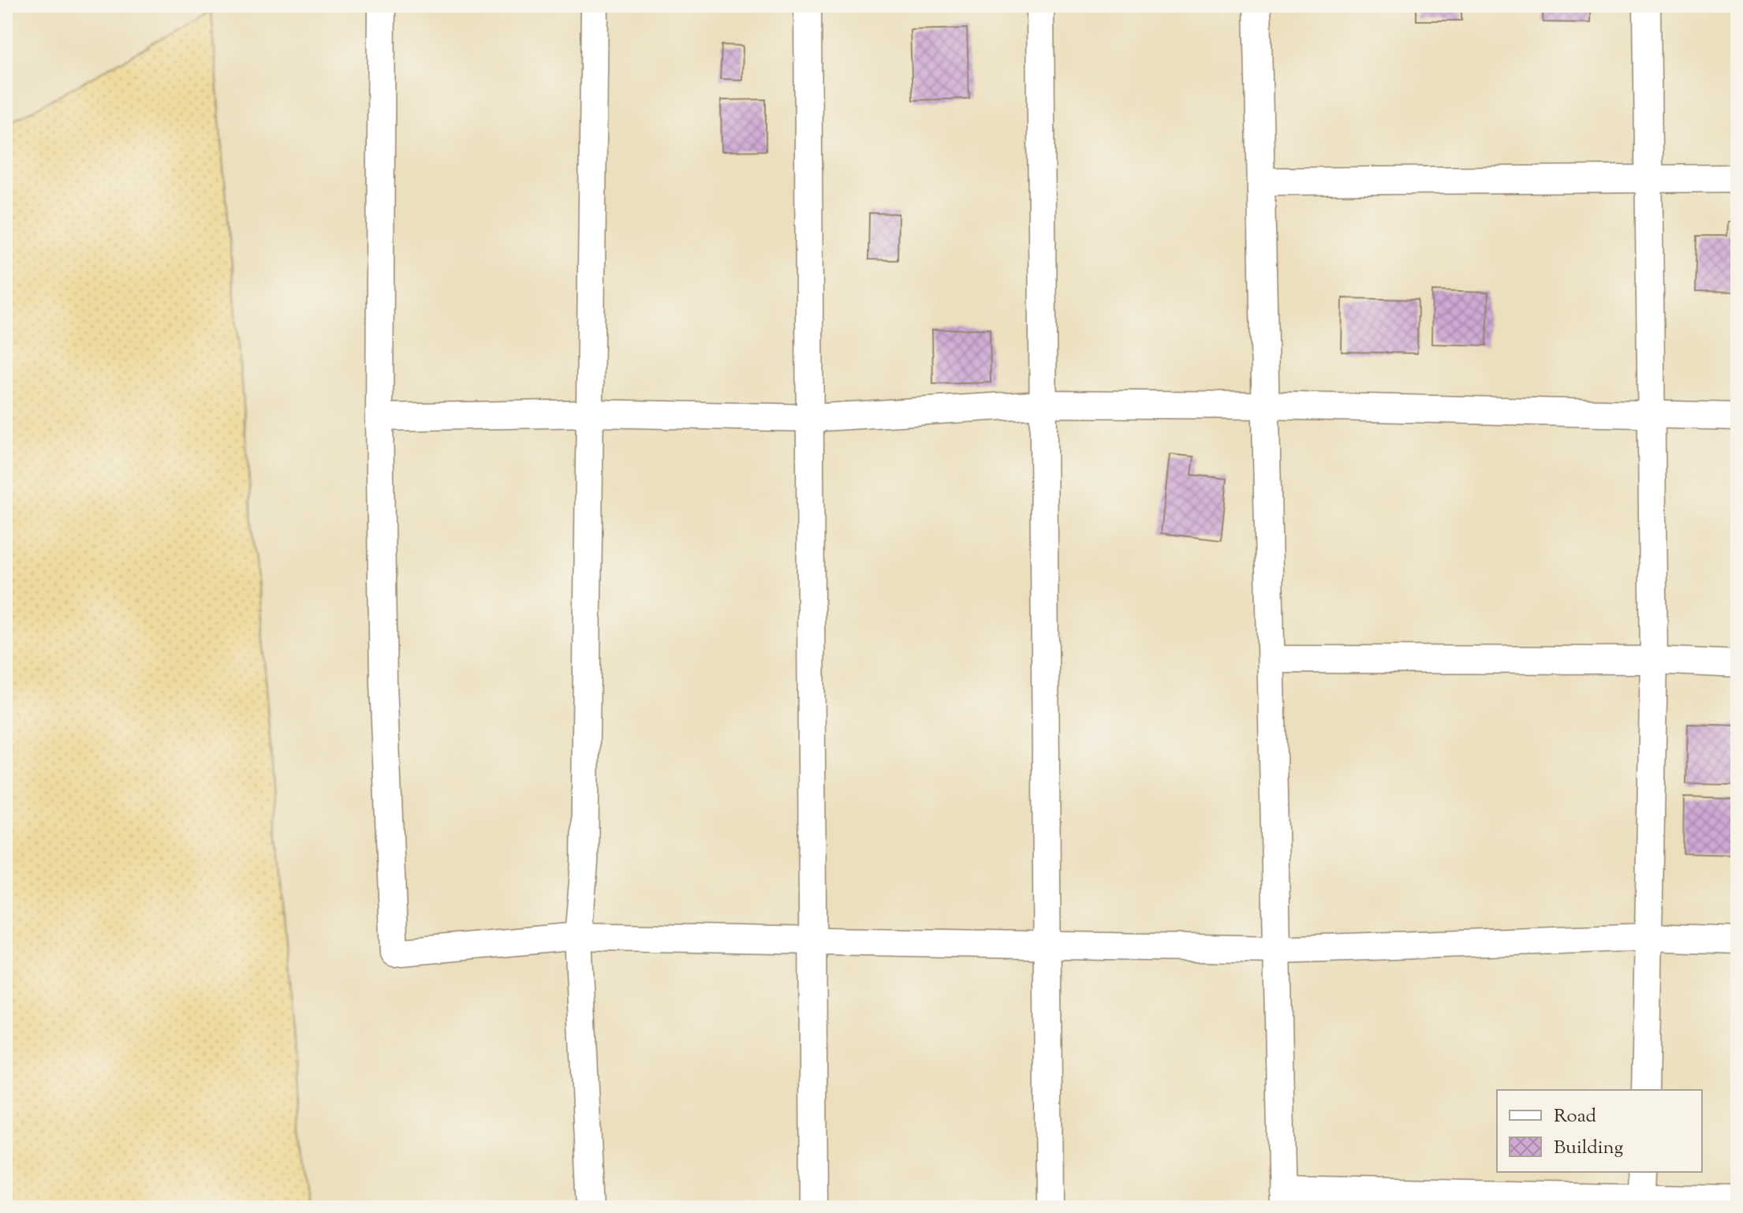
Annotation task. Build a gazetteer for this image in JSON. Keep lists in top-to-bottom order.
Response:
{
  "legend": ["Road", "Building"]
}
